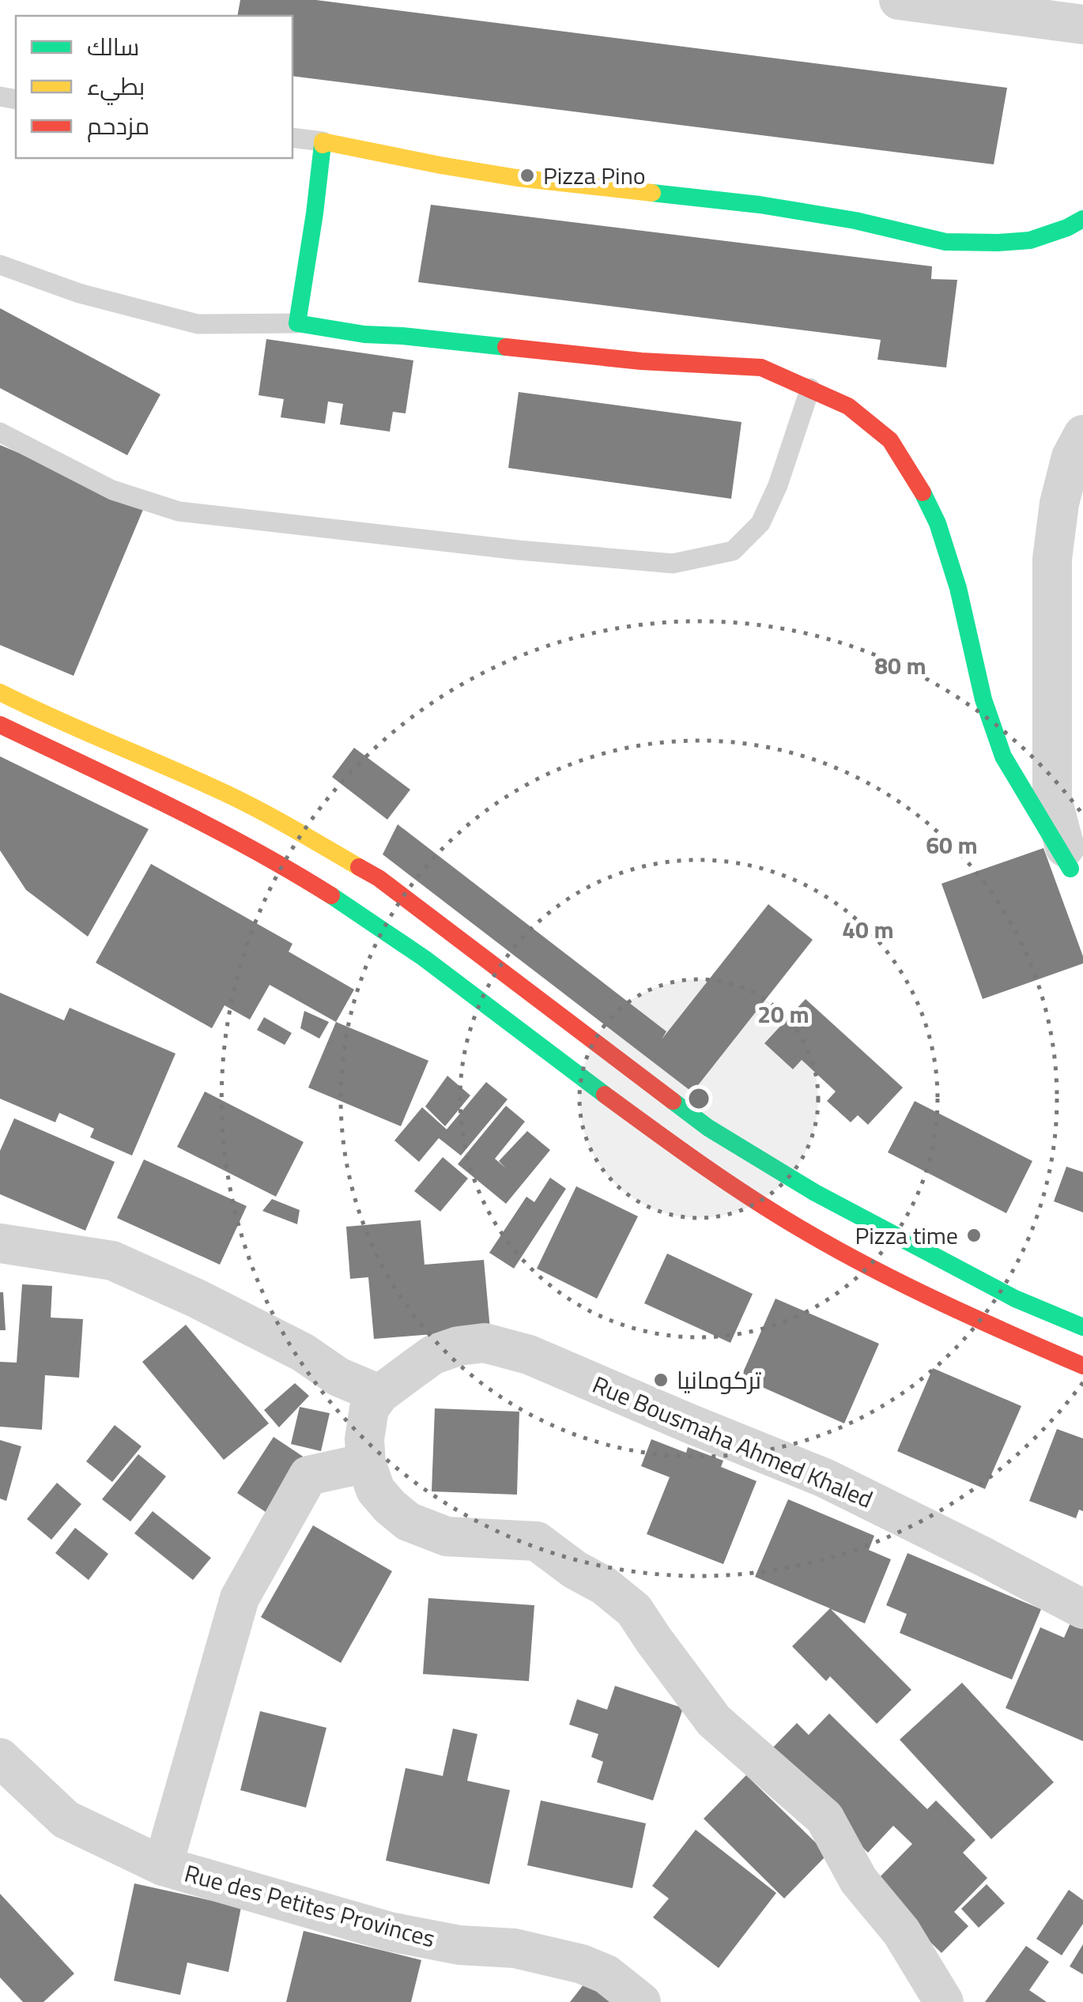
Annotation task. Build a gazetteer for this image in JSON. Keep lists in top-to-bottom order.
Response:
{
  "streets": {
    "street": ["Rue Bousmaha Ahmed Khaled", "Rue des Petites Provinces"]
  },
  "places": ["Pizza Pino", "Pizza time", "تركومانيا"],
  "legend": ["سالك", "بطيء", "مزدحم"],
  "rings": [
    "80 m",
    "60 m",
    "40 m",
    "20 m"
  ]
}
